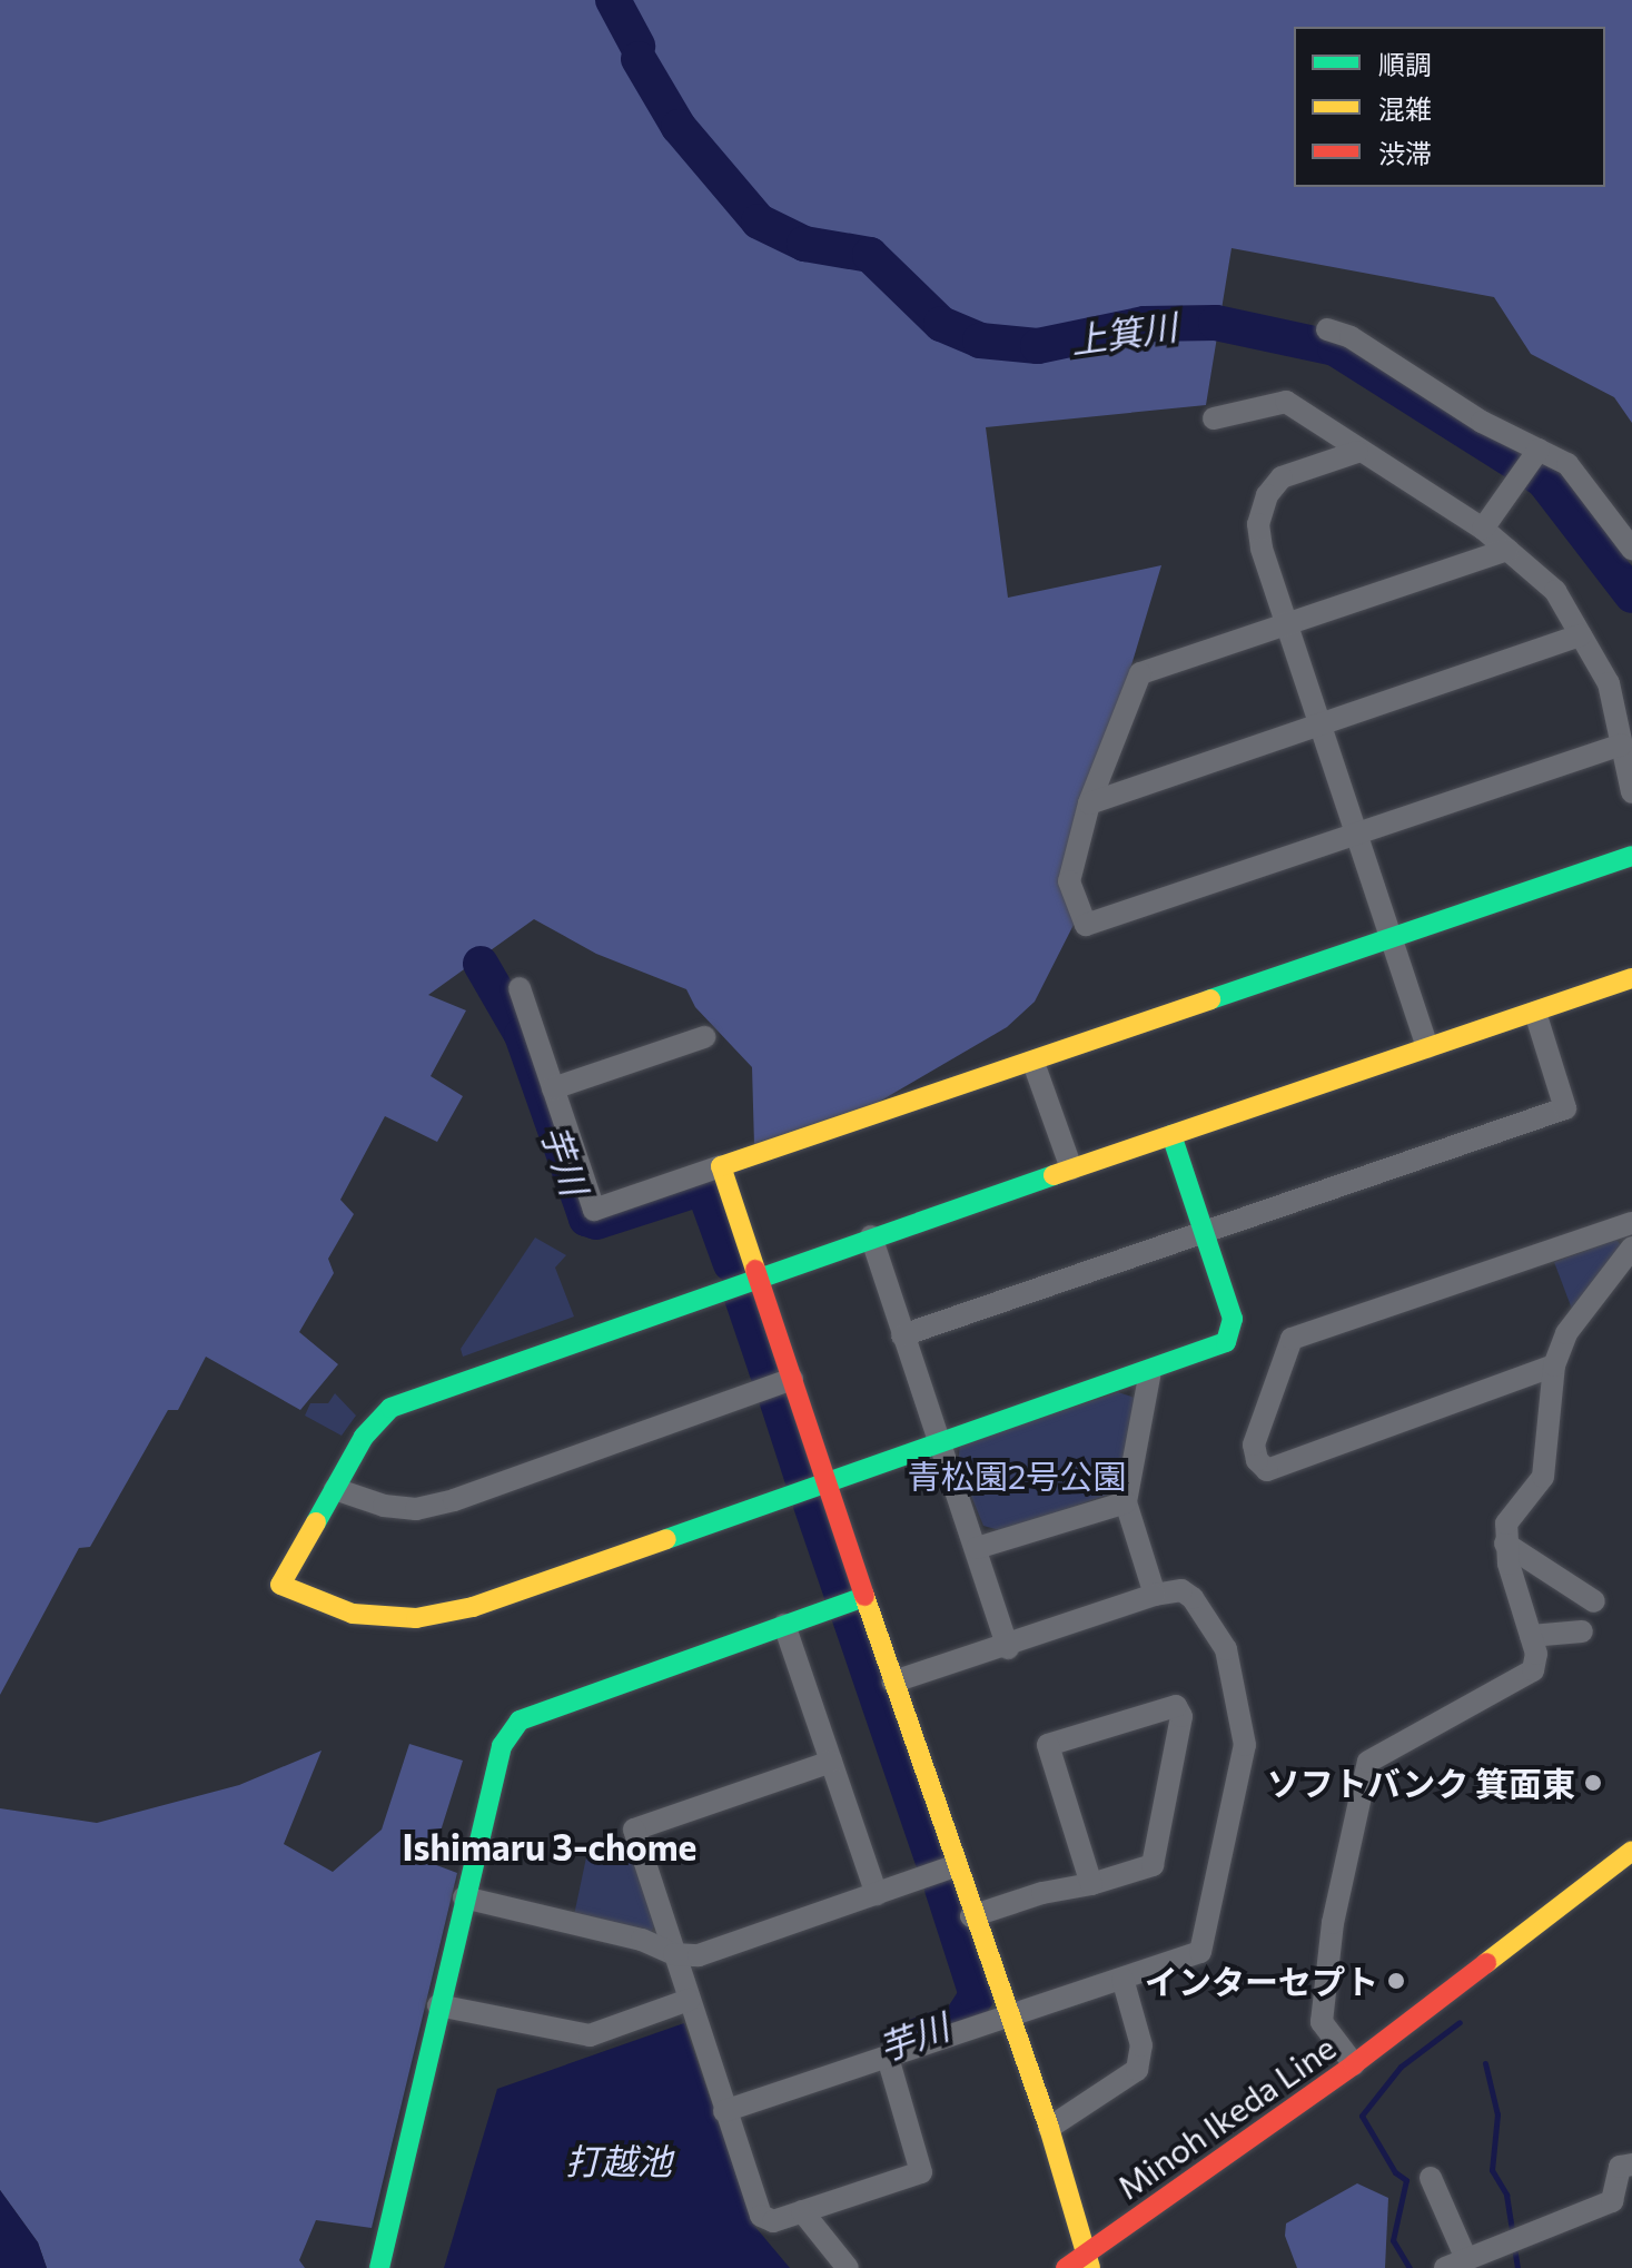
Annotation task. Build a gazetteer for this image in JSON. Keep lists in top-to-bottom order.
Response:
{
  "streets": {
    "street": ["Minoh Ikeda Line"]
  },
  "districts": ["Ishimaru 3-chome"],
  "water": ["上箕川", "芋川", "打越池"],
  "parks": ["青松園2号公園"],
  "places": ["ソフトバンク 箕面東", "インターセプト"],
  "legend": ["順調", "混雑", "渋滞"]
}
